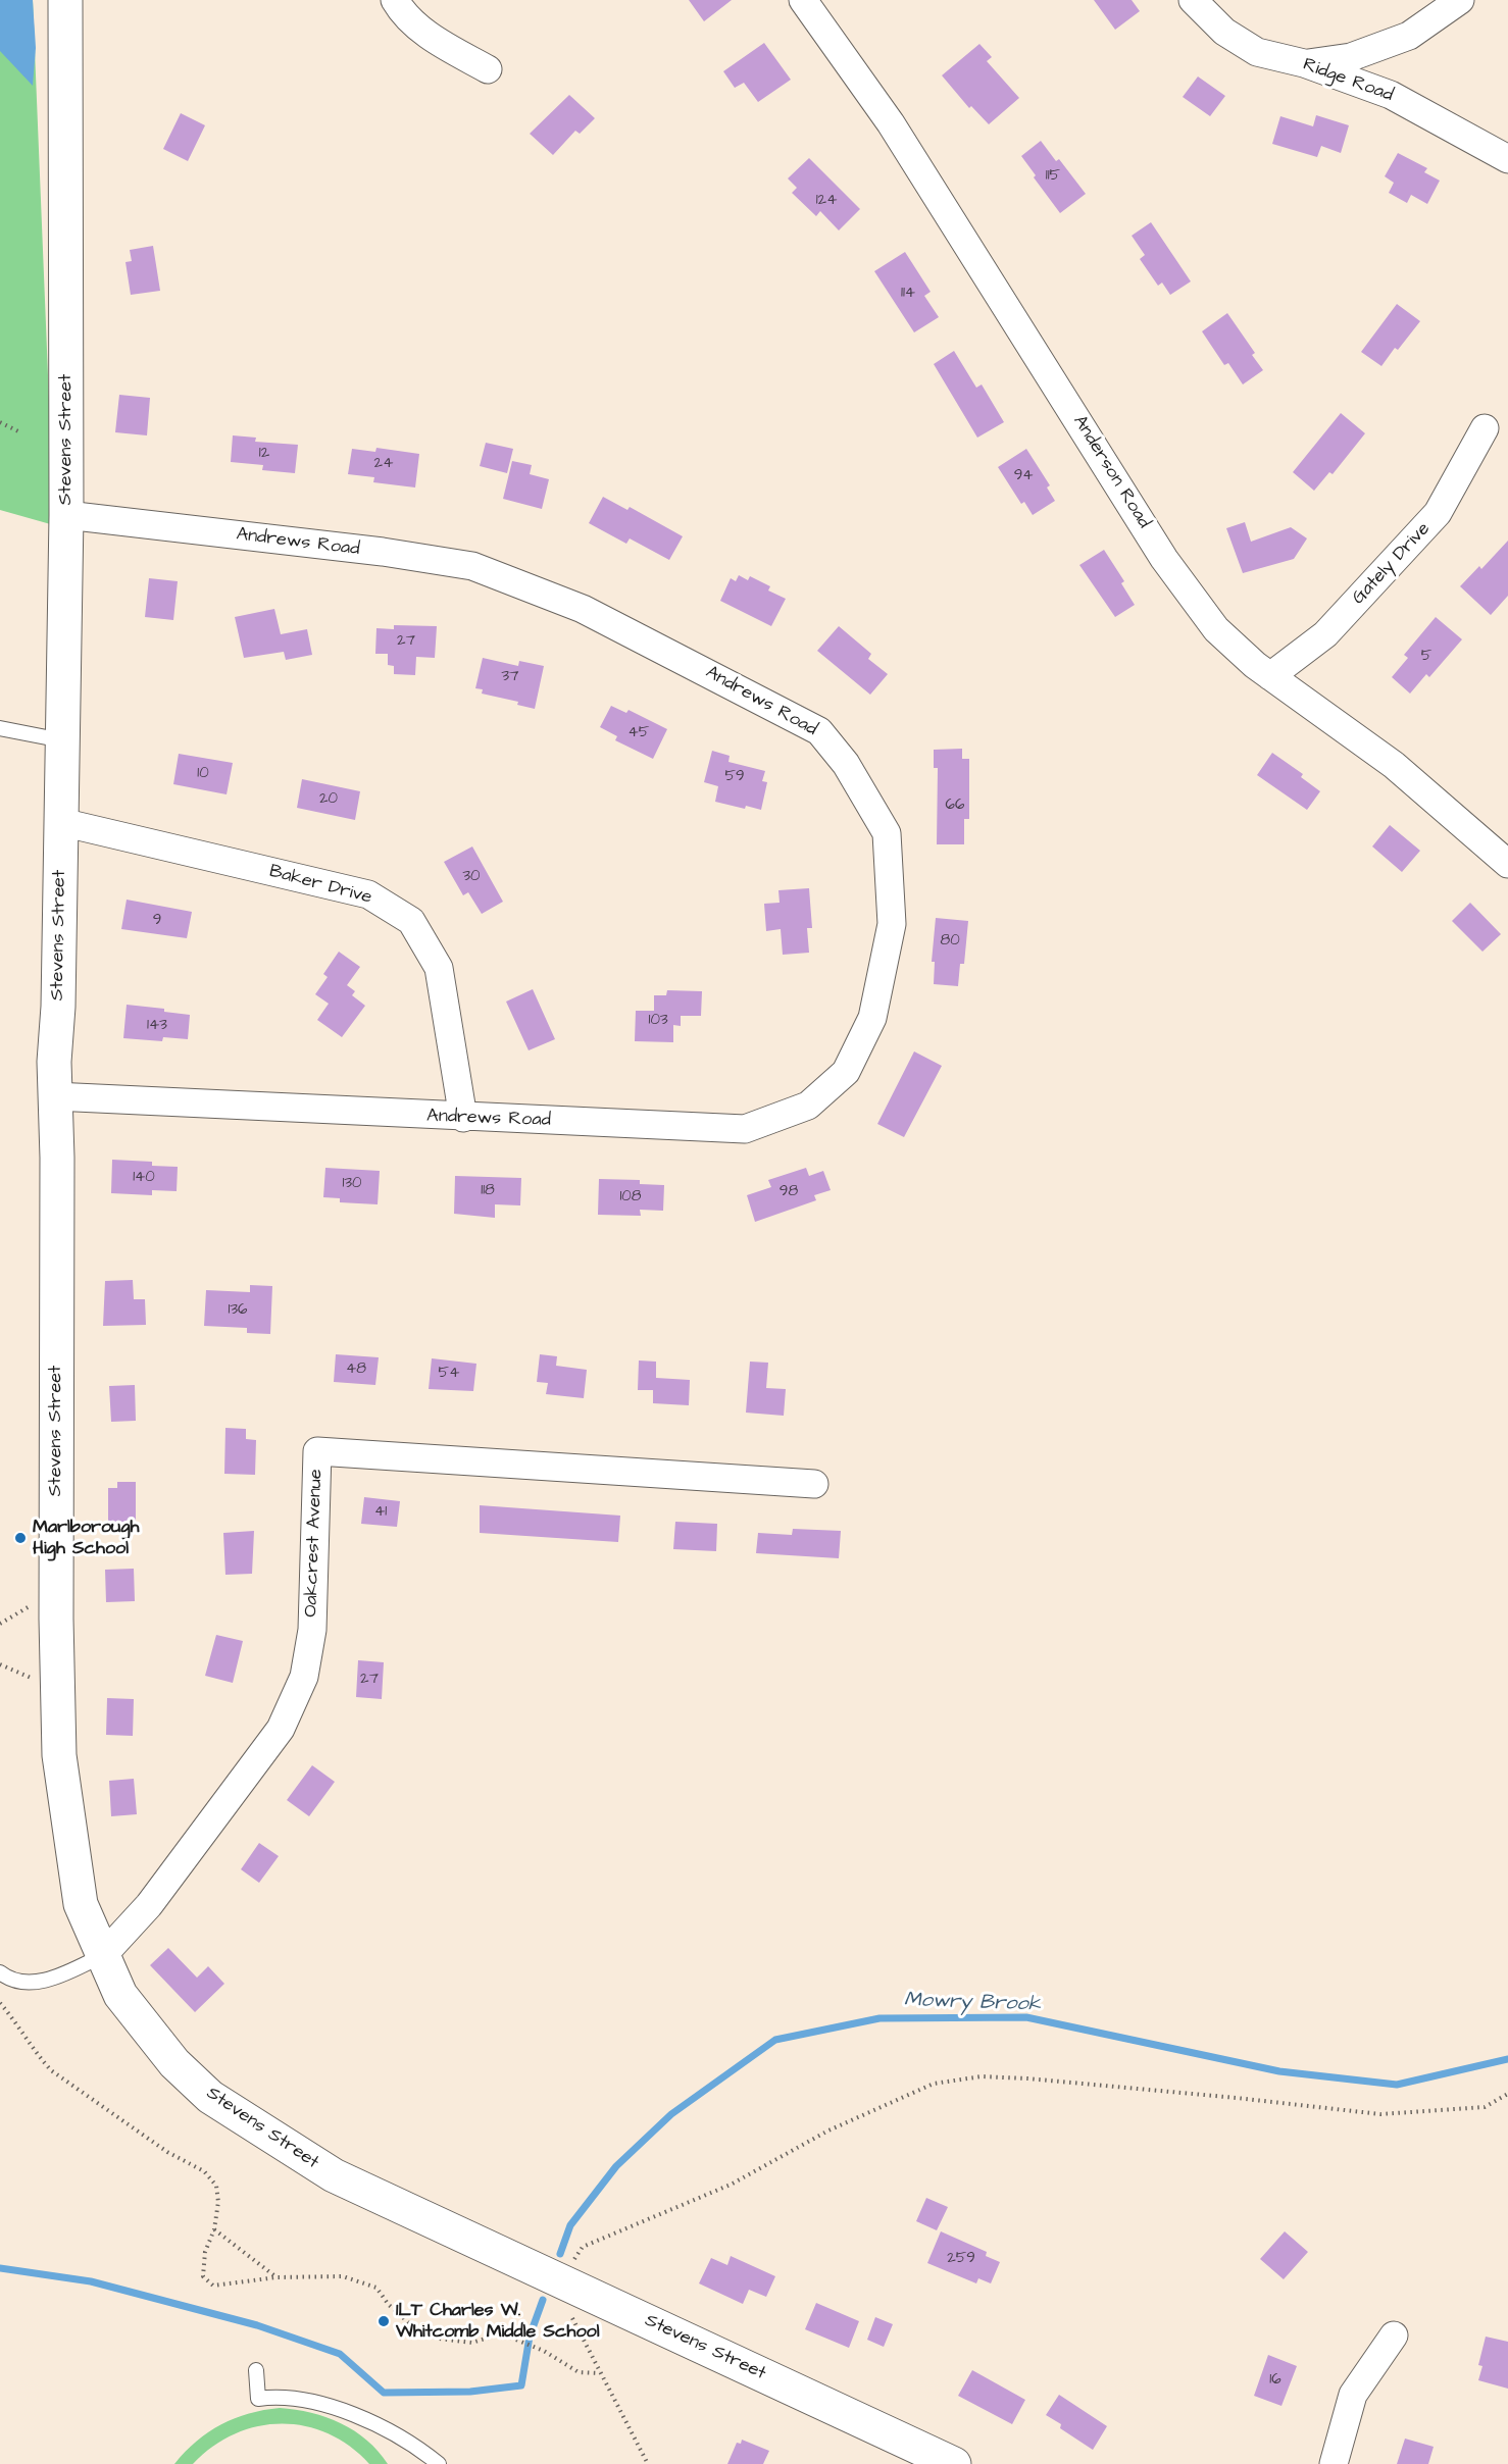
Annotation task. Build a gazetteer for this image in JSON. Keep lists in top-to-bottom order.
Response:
{
  "streets": {
    "street": [
      "Ridge Road",
      "Stevens Street",
      "Anderson Road",
      "Andrews Road",
      "Gately Drive",
      "Baker Drive",
      "Oakcrest Avenue"
    ]
  },
  "crossings": [
    ["Stevens Street", "Andrews Road"],
    ["Stevens Street", "Baker Drive"],
    ["Stevens Street", "Oakcrest Avenue"],
    ["Anderson Road", "Gately Drive"],
    ["Andrews Road", "Baker Drive"]
  ],
  "water": ["Mowry Brook"],
  "places": ["Marlborough High School", "1LT Charles W. Whitcomb Middle School"],
  "house_numbers": [
    "115",
    "124",
    "114",
    "12",
    "24",
    "94",
    "27",
    "5",
    "37",
    "45",
    "10",
    "59",
    "20",
    "66",
    "30",
    "9",
    "80",
    "103",
    "143",
    "140",
    "130",
    "118",
    "98",
    "108",
    "136",
    "48",
    "54",
    "41",
    "27",
    "259",
    "16"
  ]
}
